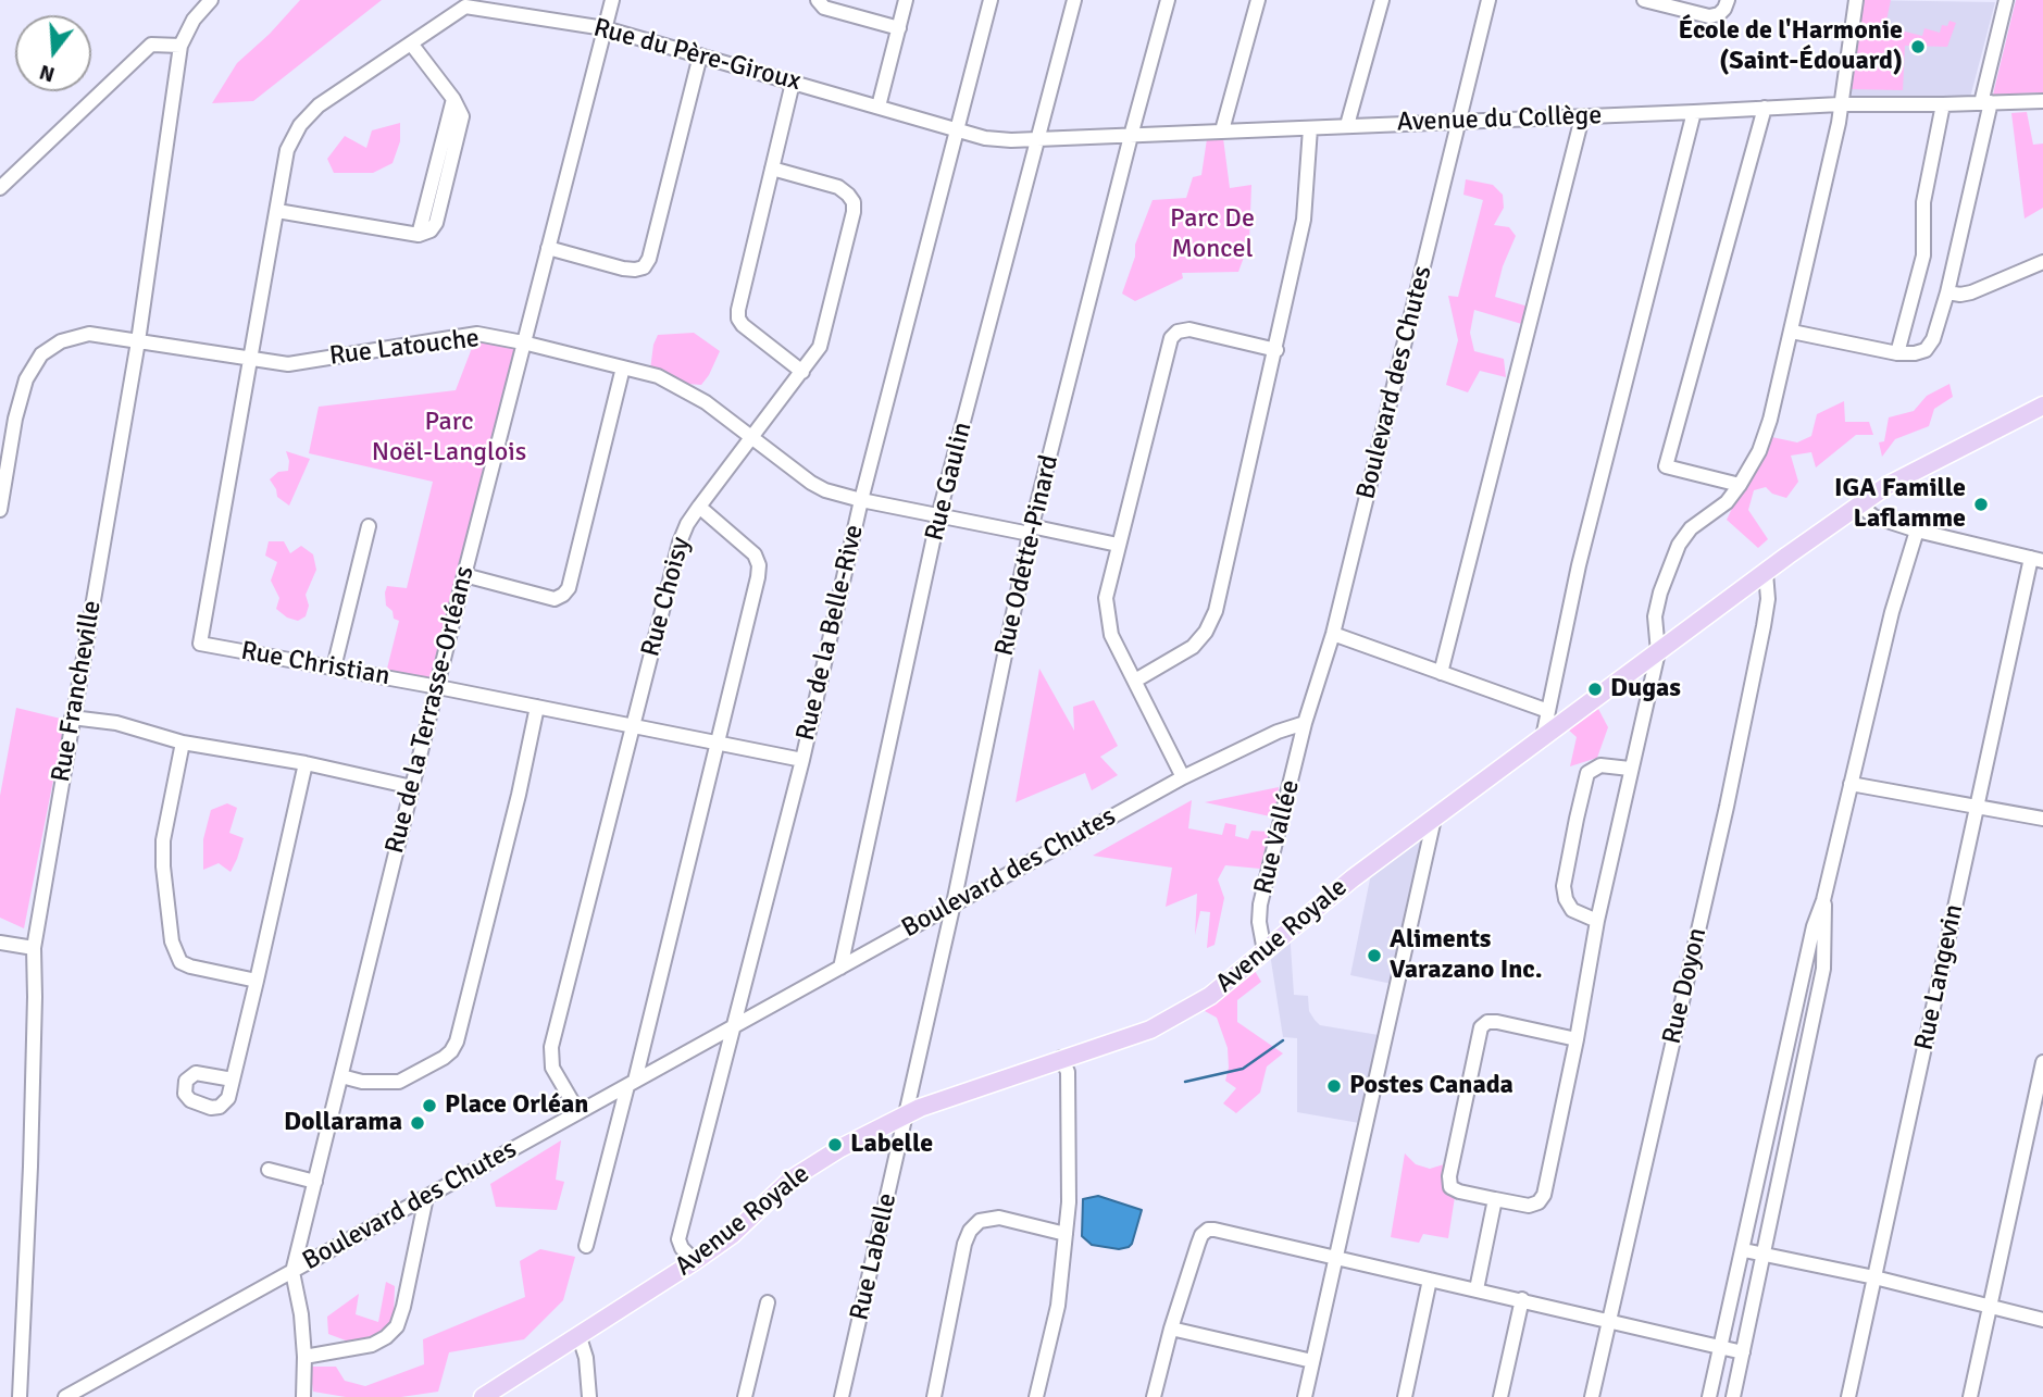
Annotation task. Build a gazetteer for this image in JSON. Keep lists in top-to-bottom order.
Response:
{
  "streets": {
    "main road": ["Avenue Royale"],
    "street": [
      "Rue du Père-Giroux",
      "Avenue du Collège",
      "Rue Latouche",
      "Boulevard des Chutes",
      "Rue Gaulin",
      "Rue Odette-Pinard",
      "Rue Choisy",
      "Rue de la Belle-Rive",
      "Rue Christian",
      "Rue Francheville",
      "Rue de la Terrasse-Orléans",
      "Rue Vallée",
      "Rue Langevin",
      "Rue Doyon",
      "Rue Labelle"
    ]
  },
  "crossings": [
    ["Rue du Père-Giroux", "Avenue du Collège"],
    ["Rue du Père-Giroux", "Rue Latouche"],
    ["Rue du Père-Giroux", "Rue de la Belle-Rive"],
    ["Rue du Père-Giroux", "Rue Christian"],
    ["Rue du Père-Giroux", "Rue de la Terrasse-Orléans"],
    ["Avenue du Collège", "Boulevard des Chutes"],
    ["Avenue du Collège", "Rue Gaulin"],
    ["Avenue du Collège", "Rue Odette-Pinard"],
    ["Avenue du Collège", "Rue de la Belle-Rive"],
    ["Rue Latouche", "Rue Gaulin"],
    ["Rue Latouche", "Rue Odette-Pinard"],
    ["Rue Latouche", "Rue Choisy"],
    ["Rue Latouche", "Rue de la Belle-Rive"],
    ["Rue Latouche", "Rue Christian"],
    ["Rue Latouche", "Rue Francheville"],
    ["Rue Latouche", "Rue de la Terrasse-Orléans"],
    ["Boulevard des Chutes", "Rue Gaulin"],
    ["Boulevard des Chutes", "Rue Odette-Pinard"],
    ["Boulevard des Chutes", "Rue Choisy"],
    ["Boulevard des Chutes", "Rue de la Belle-Rive"],
    ["Boulevard des Chutes", "Rue de la Terrasse-Orléans"],
    ["Boulevard des Chutes", "Rue Vallée"],
    ["Rue Odette-Pinard", "Avenue Royale"],
    ["Rue Odette-Pinard", "Rue Labelle"],
    ["Rue Choisy", "Rue Christian"],
    ["Rue de la Belle-Rive", "Rue Christian"],
    ["Rue de la Belle-Rive", "Avenue Royale"],
    ["Rue Christian", "Rue de la Terrasse-Orléans"],
    ["Rue Vallée", "Avenue Royale"],
    ["Avenue Royale", "Rue Doyon"],
    ["Avenue Royale", "Rue Labelle"]
  ],
  "parks": ["Parc De Moncel", "Parc Noël-Langlois"],
  "places": [
    "École de l'Harmonie (Saint-Édouard)",
    "IGA Famille Laflamme",
    "Dugas",
    "Aliments Varazano Inc.",
    "Postes Canada",
    "Place Orléan",
    "Dollarama",
    "Labelle"
  ],
  "north": "bottom"
}
